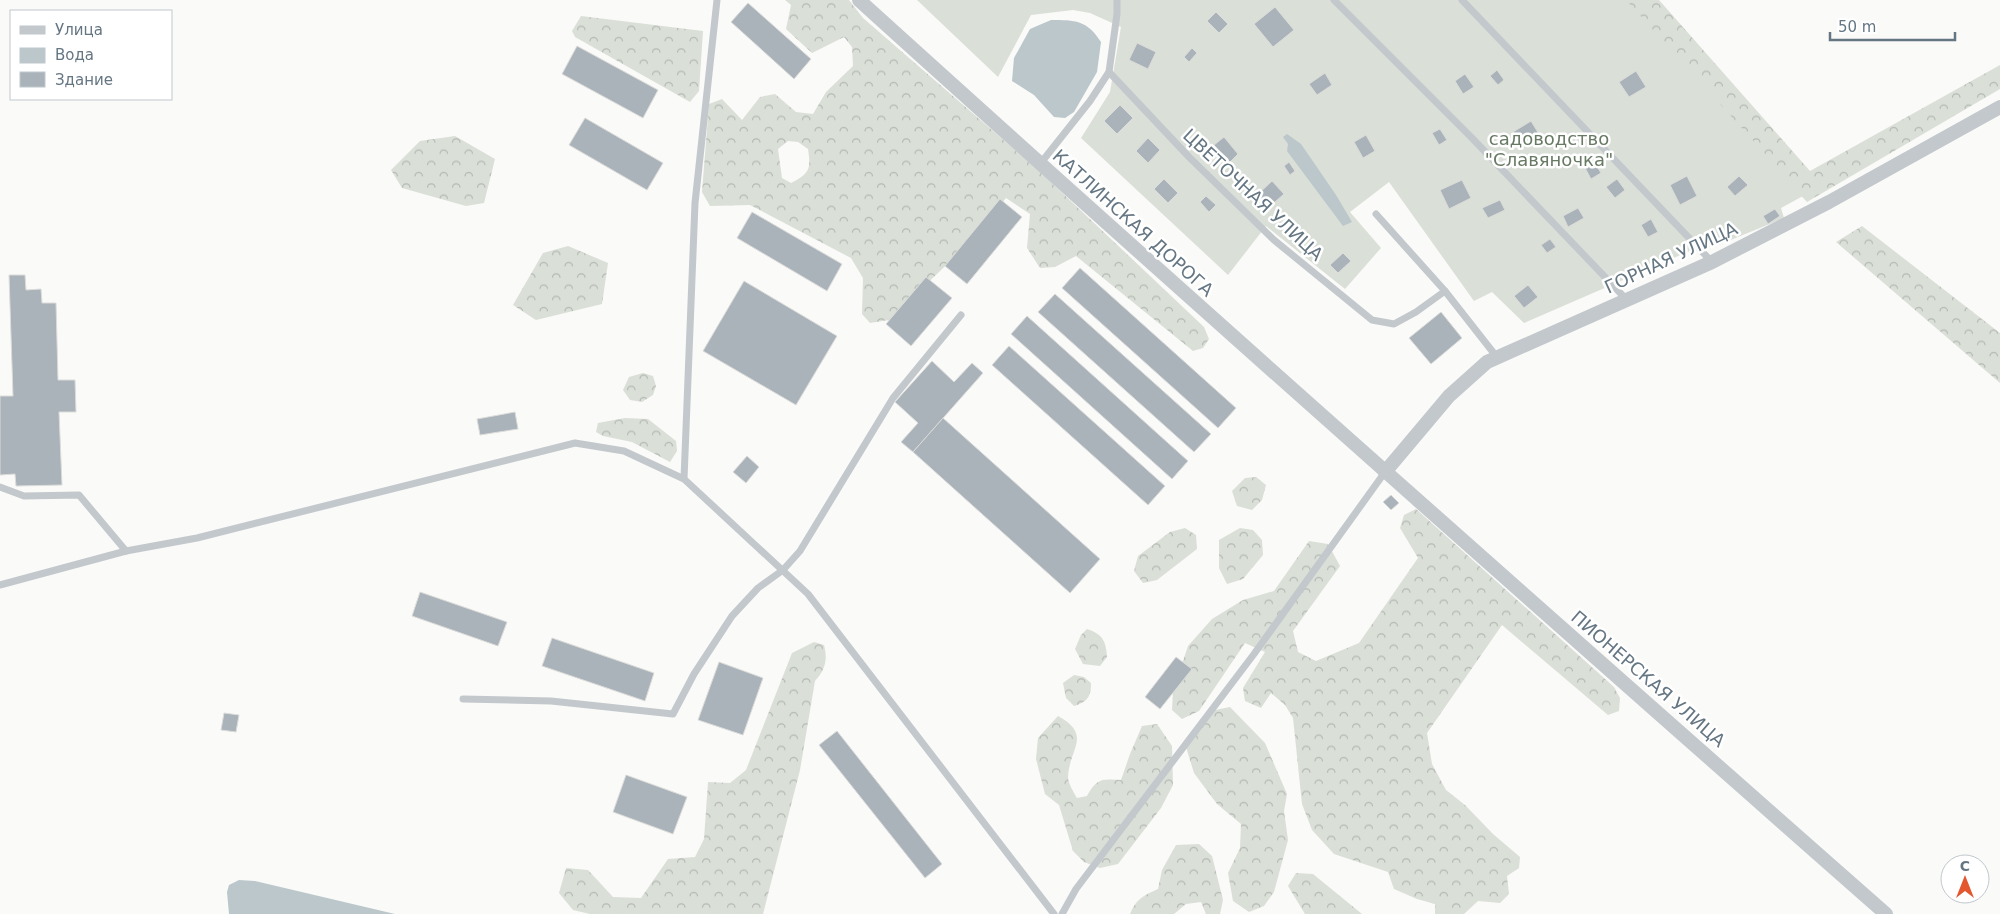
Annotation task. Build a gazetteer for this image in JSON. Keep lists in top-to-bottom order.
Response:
{
  "streets": {
    "street": ["КАТЛИНСКАЯ ДОРОГА", "ГОРНАЯ УЛИЦА", "ПИОНЕРСКАЯ УЛИЦА"],
    "lane": ["ЦВЕТОЧНАЯ УЛИЦА"]
  },
  "crossings": [
    ["КАТЛИНСКАЯ ДОРОГА", "ГОРНАЯ УЛИЦА"],
    ["КАТЛИНСКАЯ ДОРОГА", "ПИОНЕРСКАЯ УЛИЦА"],
    ["ГОРНАЯ УЛИЦА", "ПИОНЕРСКАЯ УЛИЦА"]
  ],
  "parks": ["садоводство \"Славяночка\""],
  "legend": ["Улица", "Вода", "Здание"],
  "scale_bar": "50 m",
  "north": "top"
}
